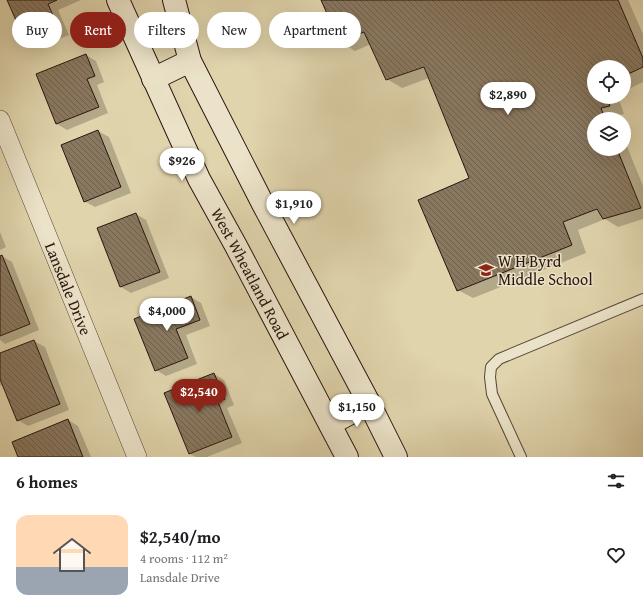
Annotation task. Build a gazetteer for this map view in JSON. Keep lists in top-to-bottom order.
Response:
{
  "streets": {
    "main road": ["West Wheatland Road"],
    "street": ["Lansdale Drive"]
  },
  "places": {
    "school or university": ["W H Byrd Middle School"]
  },
  "page": {
    "chip": [
      "Buy",
      "Rent",
      "Filters",
      "New",
      "Apartment"
    ],
    "price": [
      "$2,890",
      "$926",
      "$1,910",
      "$4,000",
      "$2,540",
      "$1,150"
    ],
    "heading": "6 homes",
    "list": [
      {
        "name": "$2,540/mo",
        "note": "4 rooms · 112 m² · Lansdale Drive"
      }
    ]
  }
}
